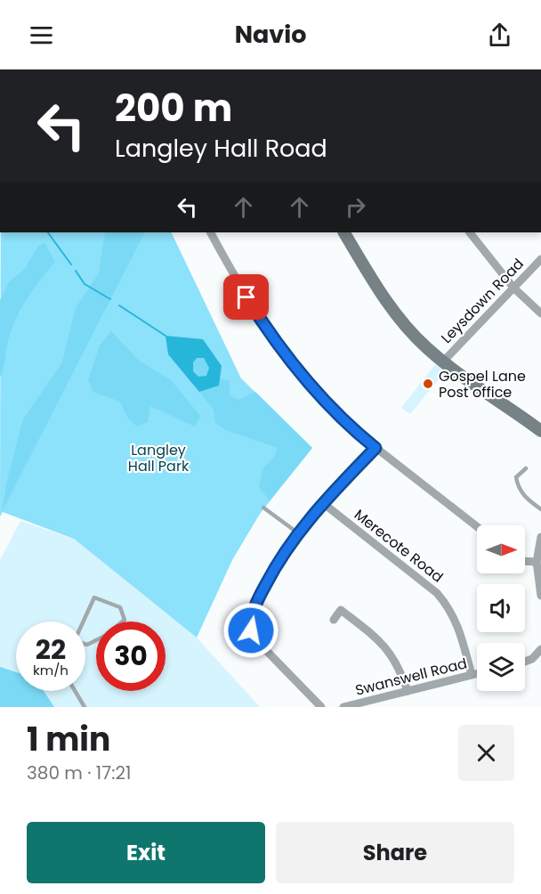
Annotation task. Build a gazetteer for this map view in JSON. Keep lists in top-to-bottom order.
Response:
{
  "streets": {
    "street": ["Leysdown Road", "Merecote Road", "Swanswell Road"]
  },
  "crossings": [
    ["Merecote Road", "Swanswell Road"]
  ],
  "parks": ["Langley Hall Park"],
  "places": ["Gospel Lane Post office"],
  "north": "right",
  "page": {
    "header": "Navio",
    "turn": ["200 m", "Langley Hall Road"],
    "speed": "22 km/h",
    "limit": "30",
    "heading": ["1 min", "380 m · 17:21"],
    "buttons": ["Exit", "Share"]
  }
}
